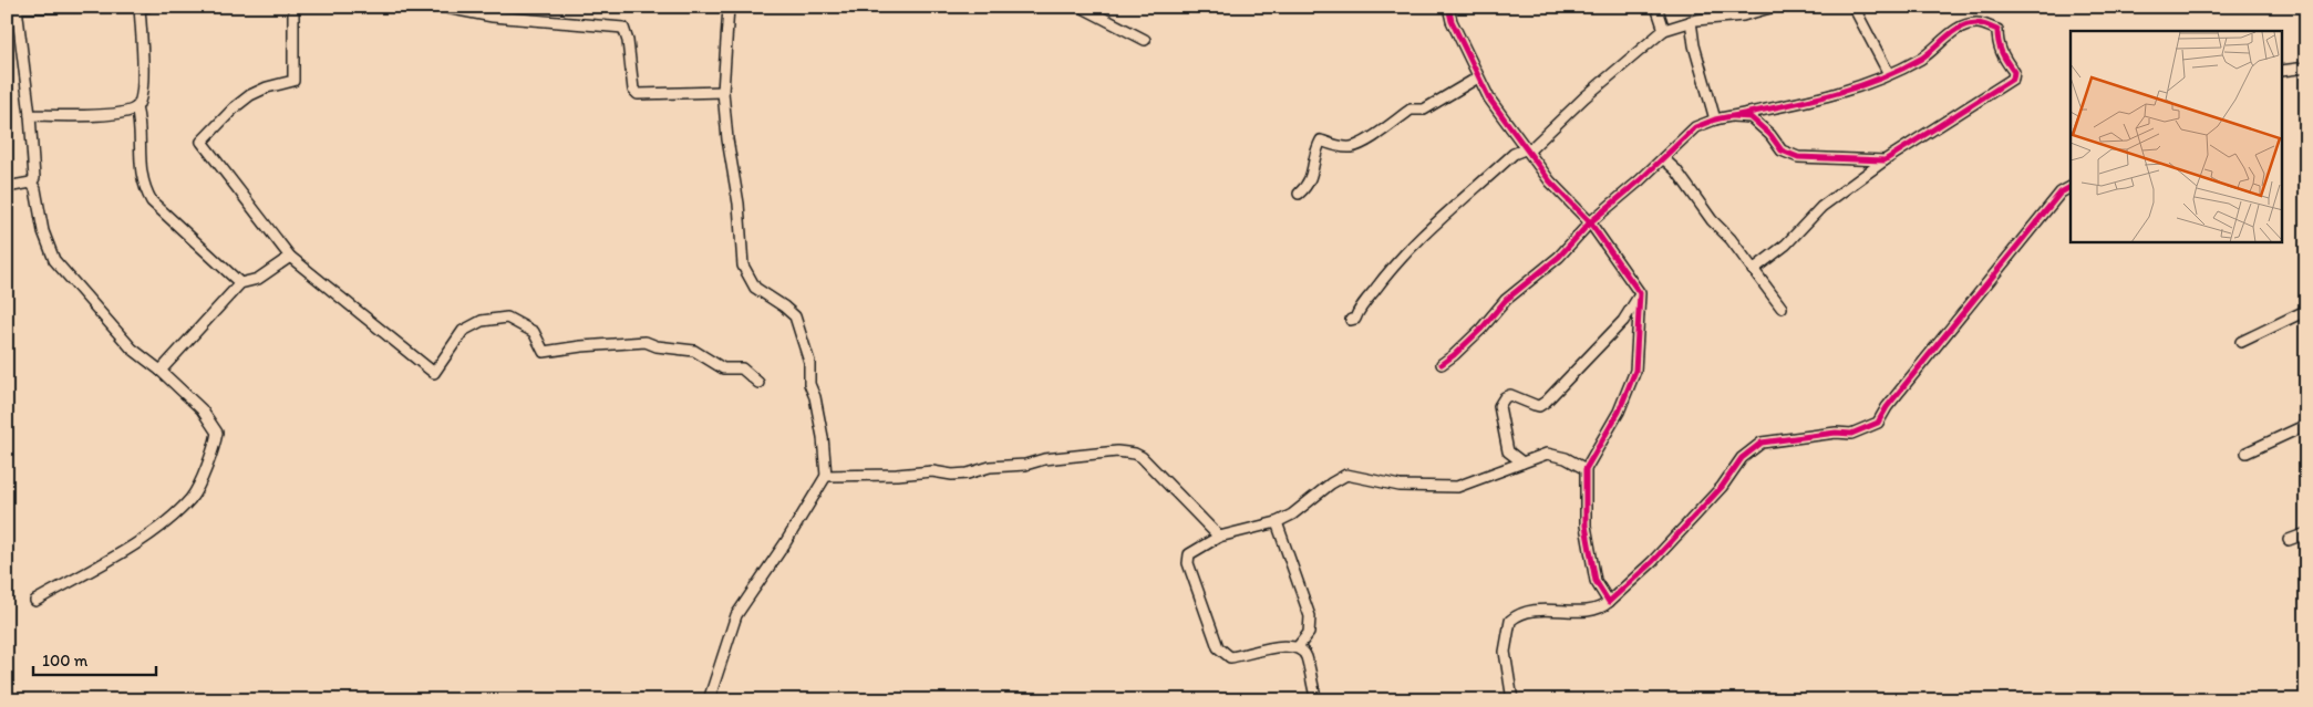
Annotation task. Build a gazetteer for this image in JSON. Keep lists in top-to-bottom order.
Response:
{
  "scale_bar": "100 m"
}
